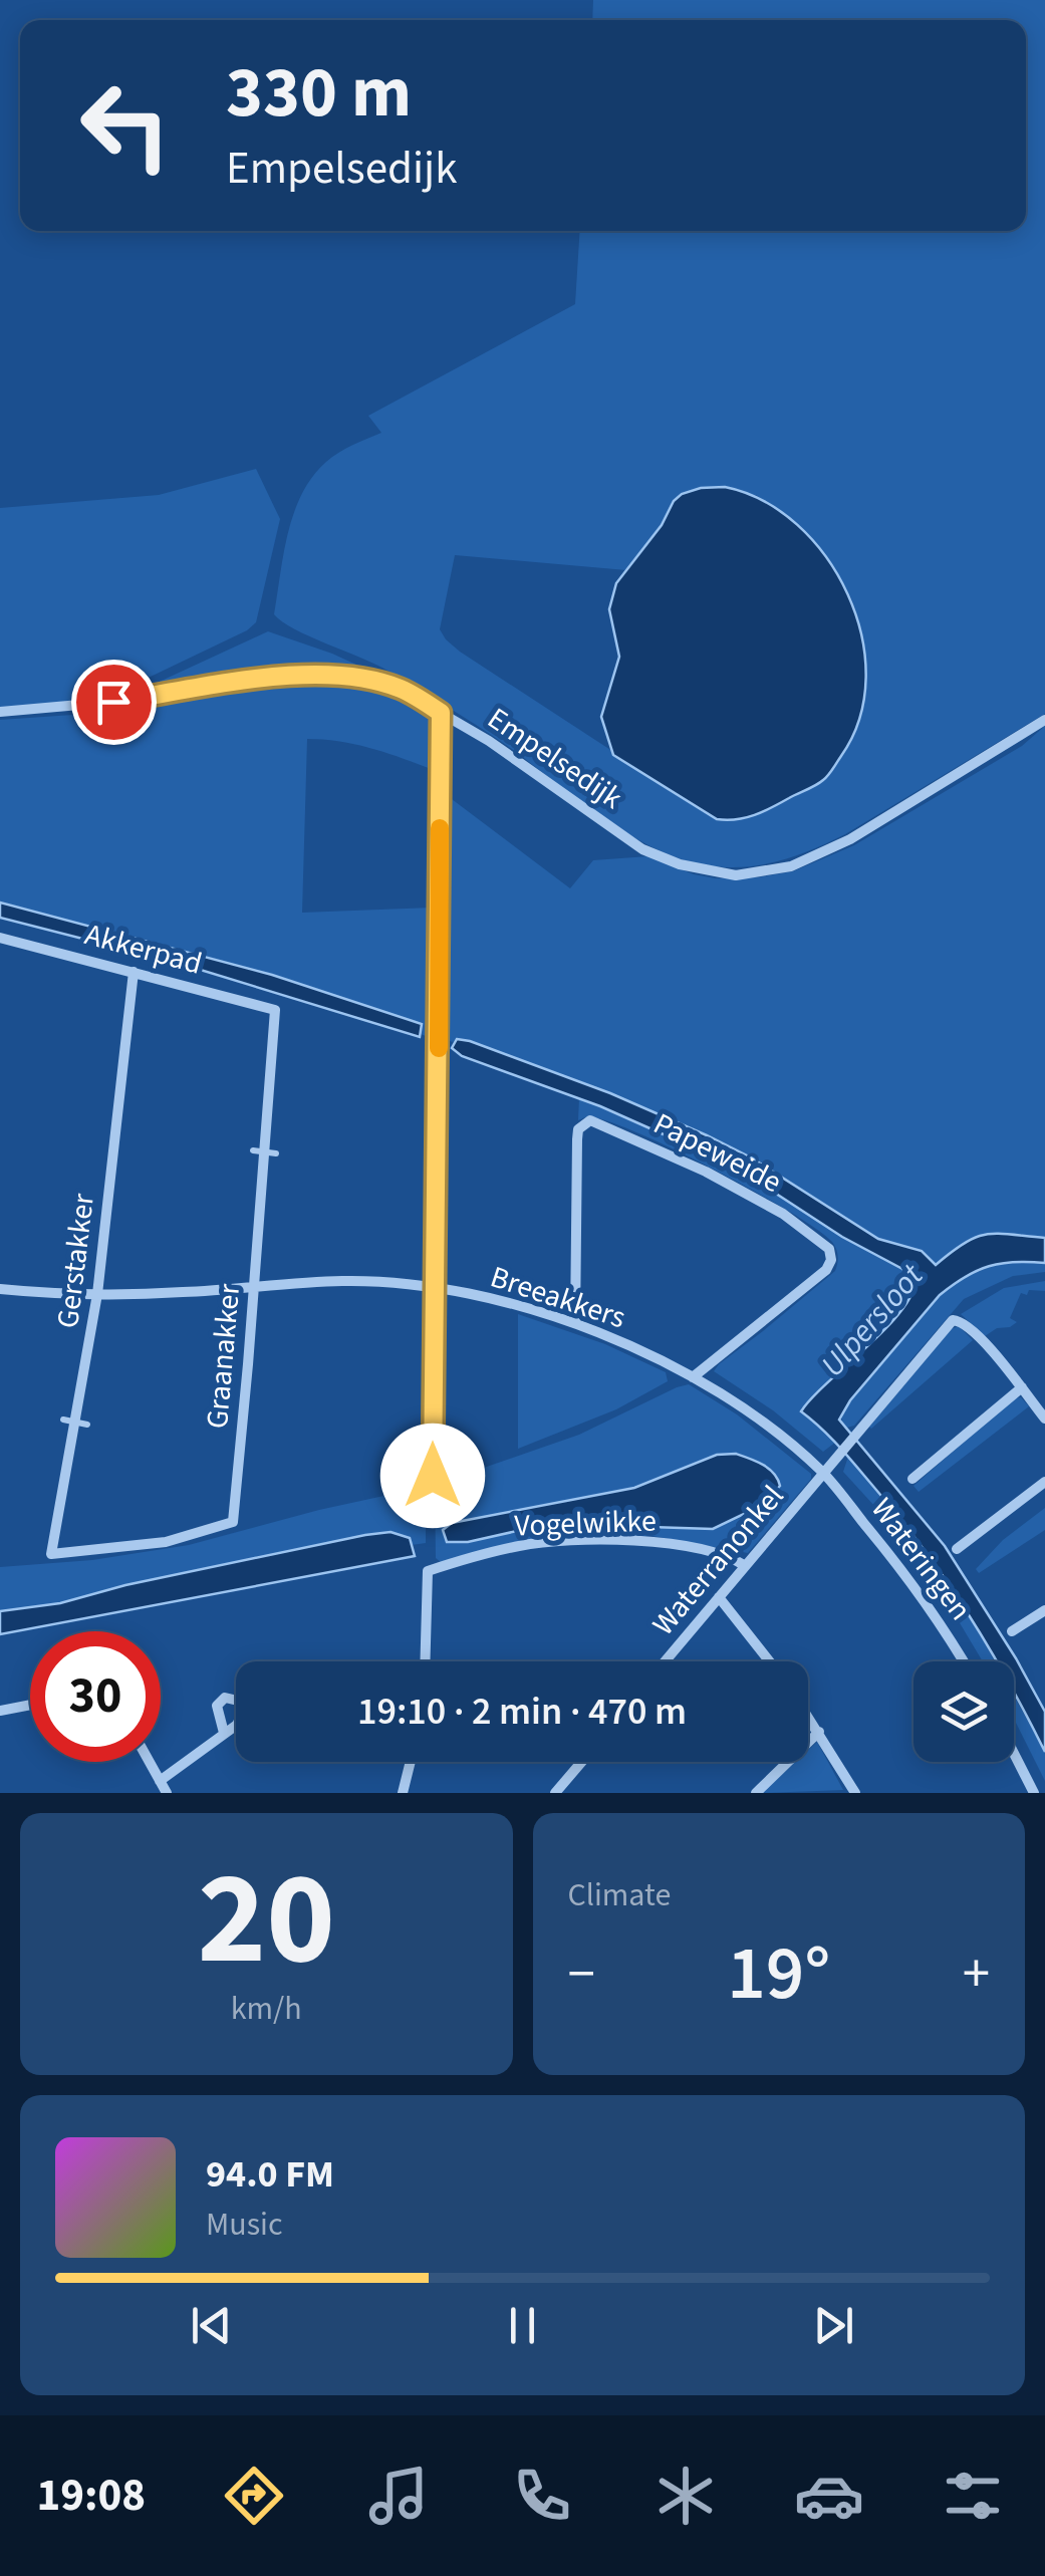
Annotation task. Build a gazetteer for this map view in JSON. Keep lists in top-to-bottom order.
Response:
{
  "streets": {
    "street": [
      "Empelsedijk",
      "Akkerpad",
      "Papeweide",
      "Gerstakker",
      "Breeakkers",
      "Graanakker",
      "Vogelwikke",
      "Wateringen",
      "Waterranonkel"
    ]
  },
  "crossings": [
    ["Akkerpad", "Gerstakker"],
    ["Akkerpad", "Graanakker"],
    ["Papeweide", "Breeakkers"],
    ["Gerstakker", "Breeakkers"],
    ["Gerstakker", "Graanakker"],
    ["Breeakkers", "Graanakker"],
    ["Breeakkers", "Wateringen"],
    ["Breeakkers", "Waterranonkel"],
    ["Vogelwikke", "Waterranonkel"],
    ["Wateringen", "Waterranonkel"]
  ],
  "water": ["Ulpersloot"],
  "page": {
    "turn": ["330 m", "Empelsedijk"],
    "limit": "30",
    "trip": "19:10 · 2 min · 470 m",
    "tile": [
      ["20", "km/h"],
      "Climate"
    ],
    "heat": ["−", "19°", "+"],
    "song": ["94.0 FM", "Music"],
    "tabs": "19:08"
  }
}
